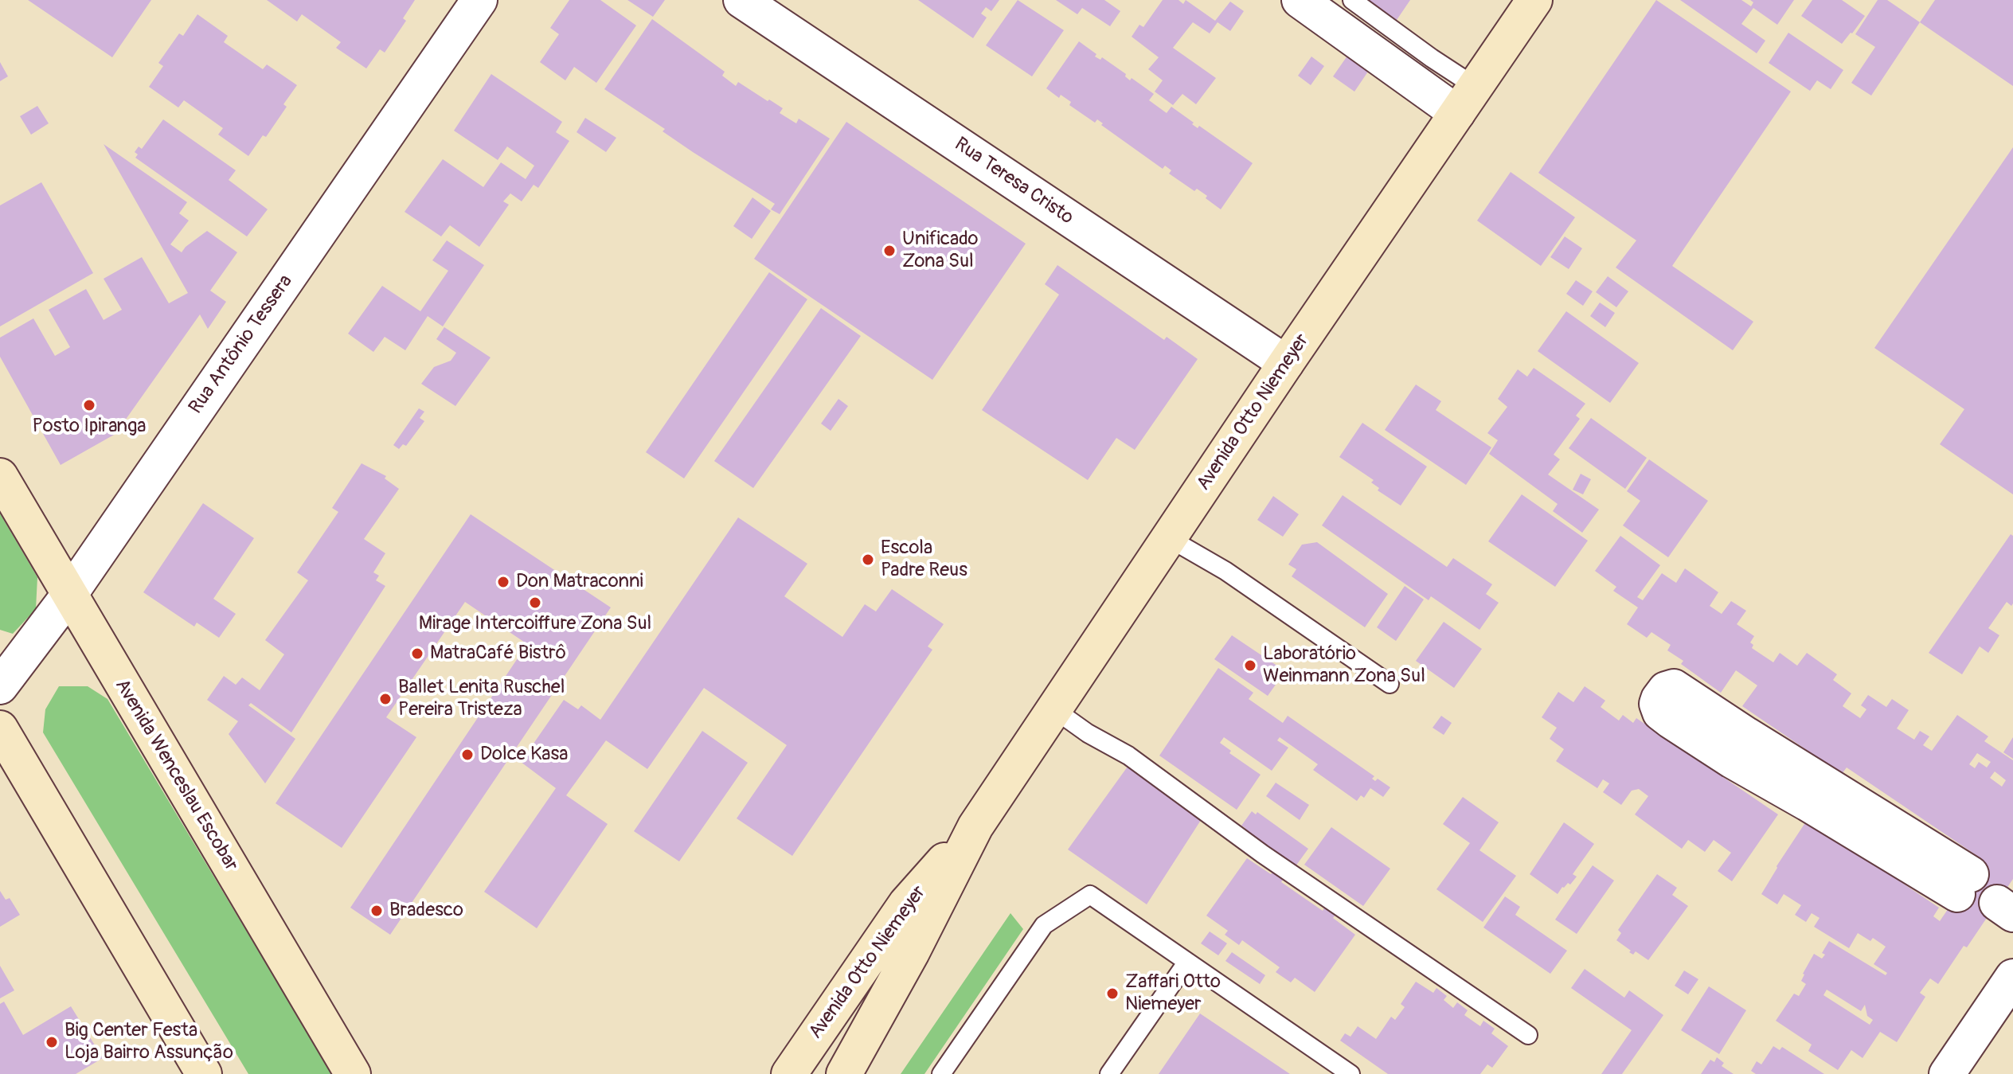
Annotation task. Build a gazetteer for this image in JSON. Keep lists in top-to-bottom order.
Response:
{
  "streets": {
    "main road": ["Avenida Otto Niemeyer", "Avenida Wenceslau Escobar"],
    "street": ["Rua Teresa Cristo", "Rua Antônio Tessera"]
  },
  "crossings": [
    ["Rua Teresa Cristo", "Avenida Otto Niemeyer"],
    ["Rua Antônio Tessera", "Avenida Wenceslau Escobar"]
  ],
  "places": [
    "Unificado Zona Sul",
    "Posto Ipiranga",
    "Escola Padre Reus",
    "Don Matraconni",
    "Mirage Intercoiffure Zona Sul",
    "MatraCafé Bistrô",
    "Laboratório Weinmann Zona Sul",
    "Ballet Lenita Ruschel Pereira Tristeza",
    "Dolce Kasa",
    "Bradesco",
    "Zaffari Otto Niemeyer",
    "Big Center Festa Loja Bairro Assunção"
  ]
}
